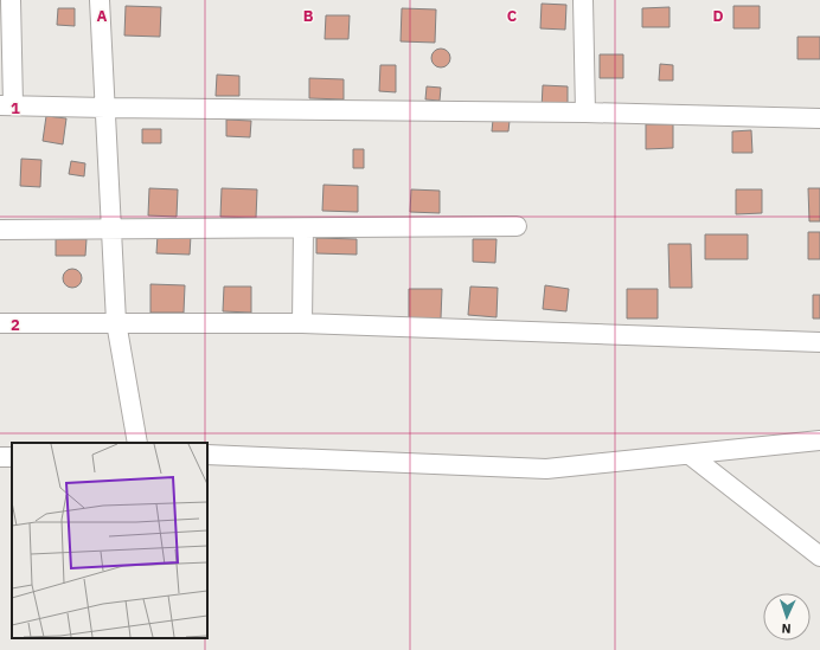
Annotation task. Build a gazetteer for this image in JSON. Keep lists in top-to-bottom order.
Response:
{
  "north": "bottom",
  "grid": {
    "columns": [
      "A",
      "B",
      "C",
      "D"
    ],
    "rows": ["1", "2"]
  }
}
